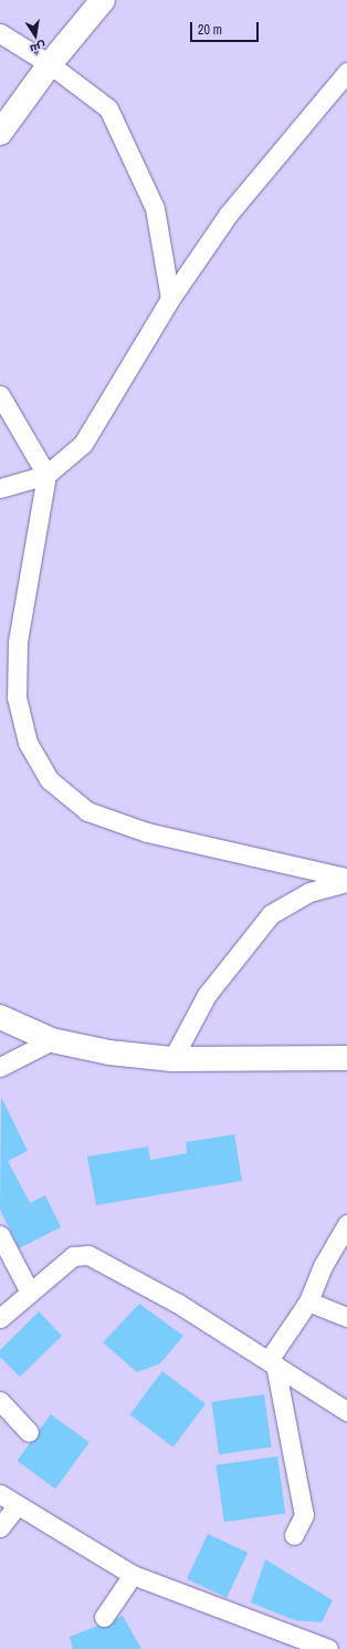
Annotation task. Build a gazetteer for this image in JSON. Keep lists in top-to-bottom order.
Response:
{
  "scale_bar": "20 m",
  "north": "bottom"
}
